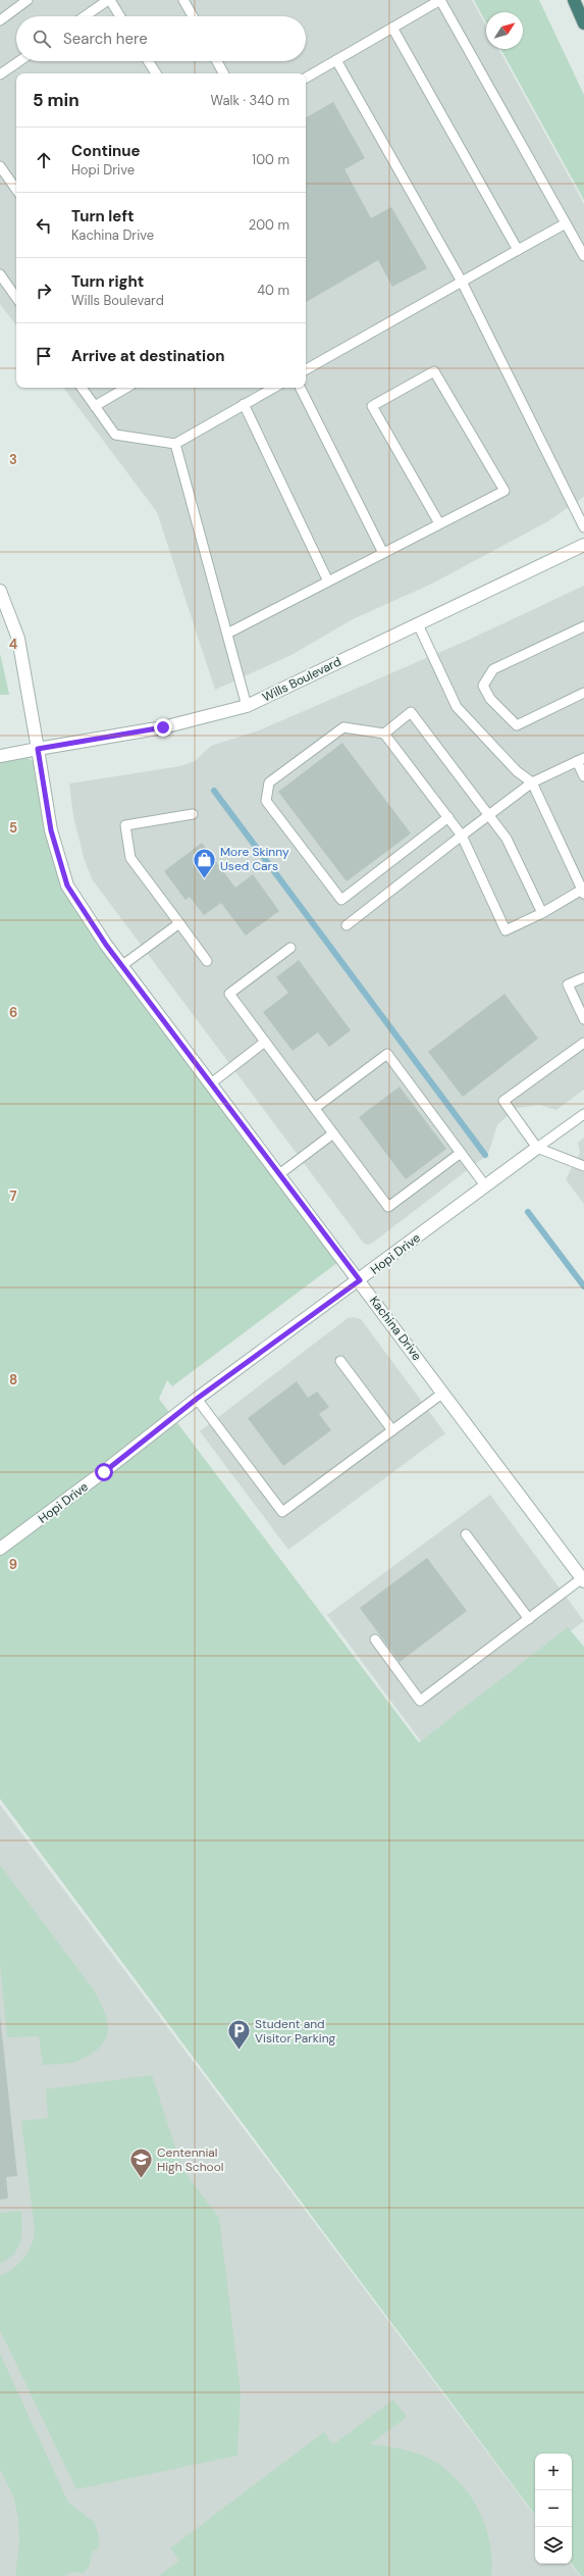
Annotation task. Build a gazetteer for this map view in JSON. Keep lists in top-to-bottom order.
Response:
{
  "streets": {
    "street": ["Wills Boulevard", "Hopi Drive", "Kachina Drive"]
  },
  "crossings": [
    ["Wills Boulevard", "Kachina Drive"],
    ["Hopi Drive", "Kachina Drive"]
  ],
  "places": {
    "shop": ["More Skinny Used Cars"],
    "parking": ["Student and Visitor Parking"],
    "school or university": ["Centennial High School"]
  },
  "north": "top right",
  "page": {
    "search": "Search here",
    "heading": ["5 min", "Walk · 340 m"],
    "list": [
      ["Continue", "Hopi Drive", "100 m"],
      ["Turn left", "Kachina Drive", "200 m"],
      ["Turn right", "Wills Boulevard", "40 m"],
      "Arrive at destination"
    ],
    "map_buttons": ["+", "−"]
  },
  "grid": {
    "rows": [
      "3",
      "4",
      "5",
      "6",
      "7",
      "8",
      "9"
    ]
  }
}
